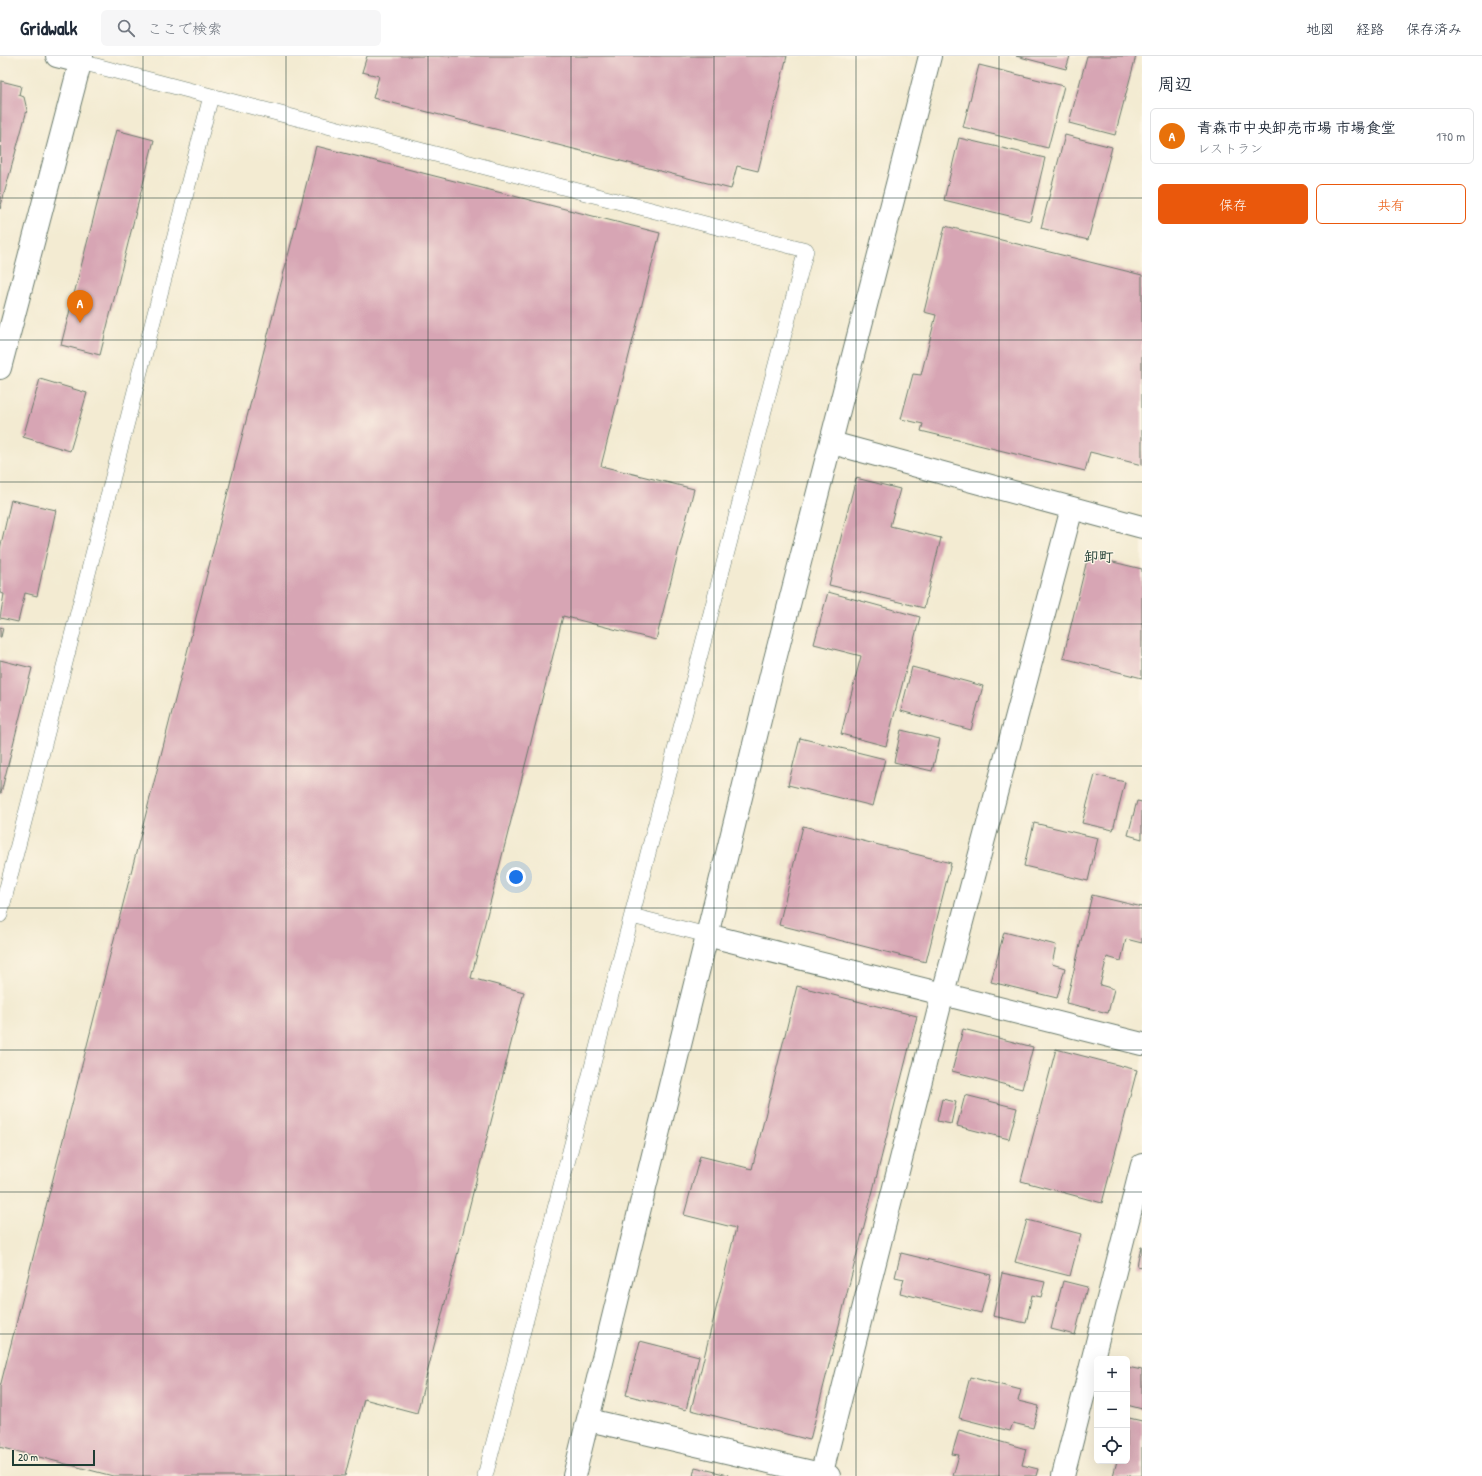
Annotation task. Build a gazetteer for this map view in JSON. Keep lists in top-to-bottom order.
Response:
{
  "districts": ["卸町"],
  "scale_bar": "20 m",
  "page": {
    "header": "Gridwalk",
    "search": "ここで検索",
    "nav": ["地図", "経路", "保存済み"],
    "heading": "周辺",
    "list": [
      {
        "mark": "A",
        "name": "青森市中央卸売市場 市場食堂",
        "note": "レストラン",
        "value": "170 m"
      }
    ],
    "buttons": ["保存", "共有"],
    "pins": "A",
    "map_buttons": ["+", "−"],
    "scale": "20 m"
  }
}
